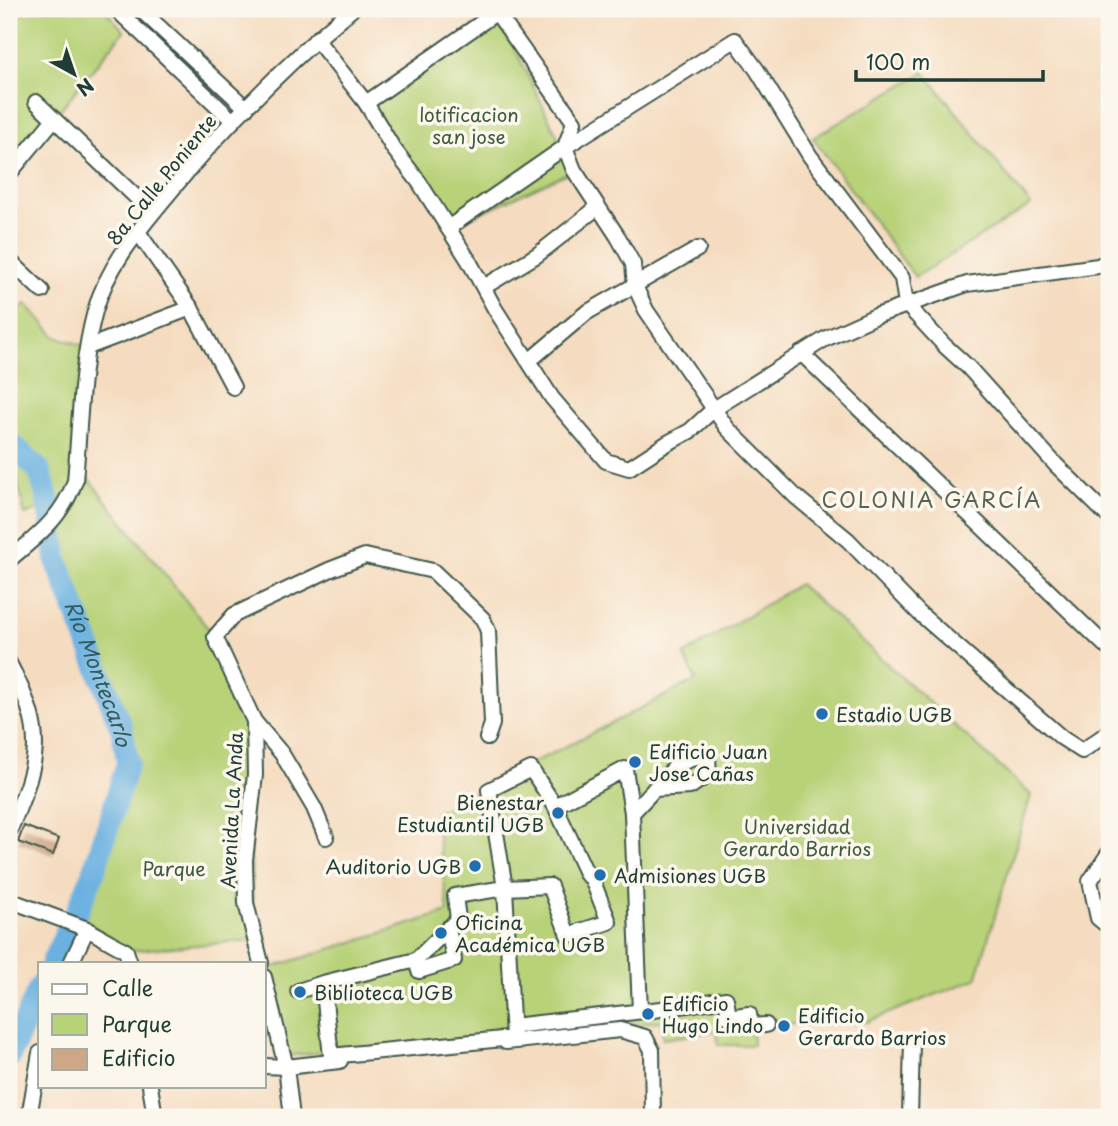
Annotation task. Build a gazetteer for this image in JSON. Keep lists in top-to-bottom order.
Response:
{
  "streets": {
    "street": ["8a Calle Poniente", "Avenida La Anda"]
  },
  "districts": ["COLONIA GARCÍA"],
  "water": ["Río Montecarlo"],
  "parks": ["lotificacion san jose", "Universidad Gerardo Barrios", "Parque"],
  "places": [
    "Estadio UGB",
    "Edificio Juan Jose Cañas",
    "Bienestar Estudiantil UGB",
    "Auditorio UGB",
    "Admisiones UGB",
    "Oficina Académica UGB",
    "Biblioteca UGB",
    "Edificio Hugo Lindo",
    "Edificio Gerardo Barrios"
  ],
  "legend": ["Calle", "Parque", "Edificio"],
  "scale_bar": "100 m",
  "north": "bottom right"
}
